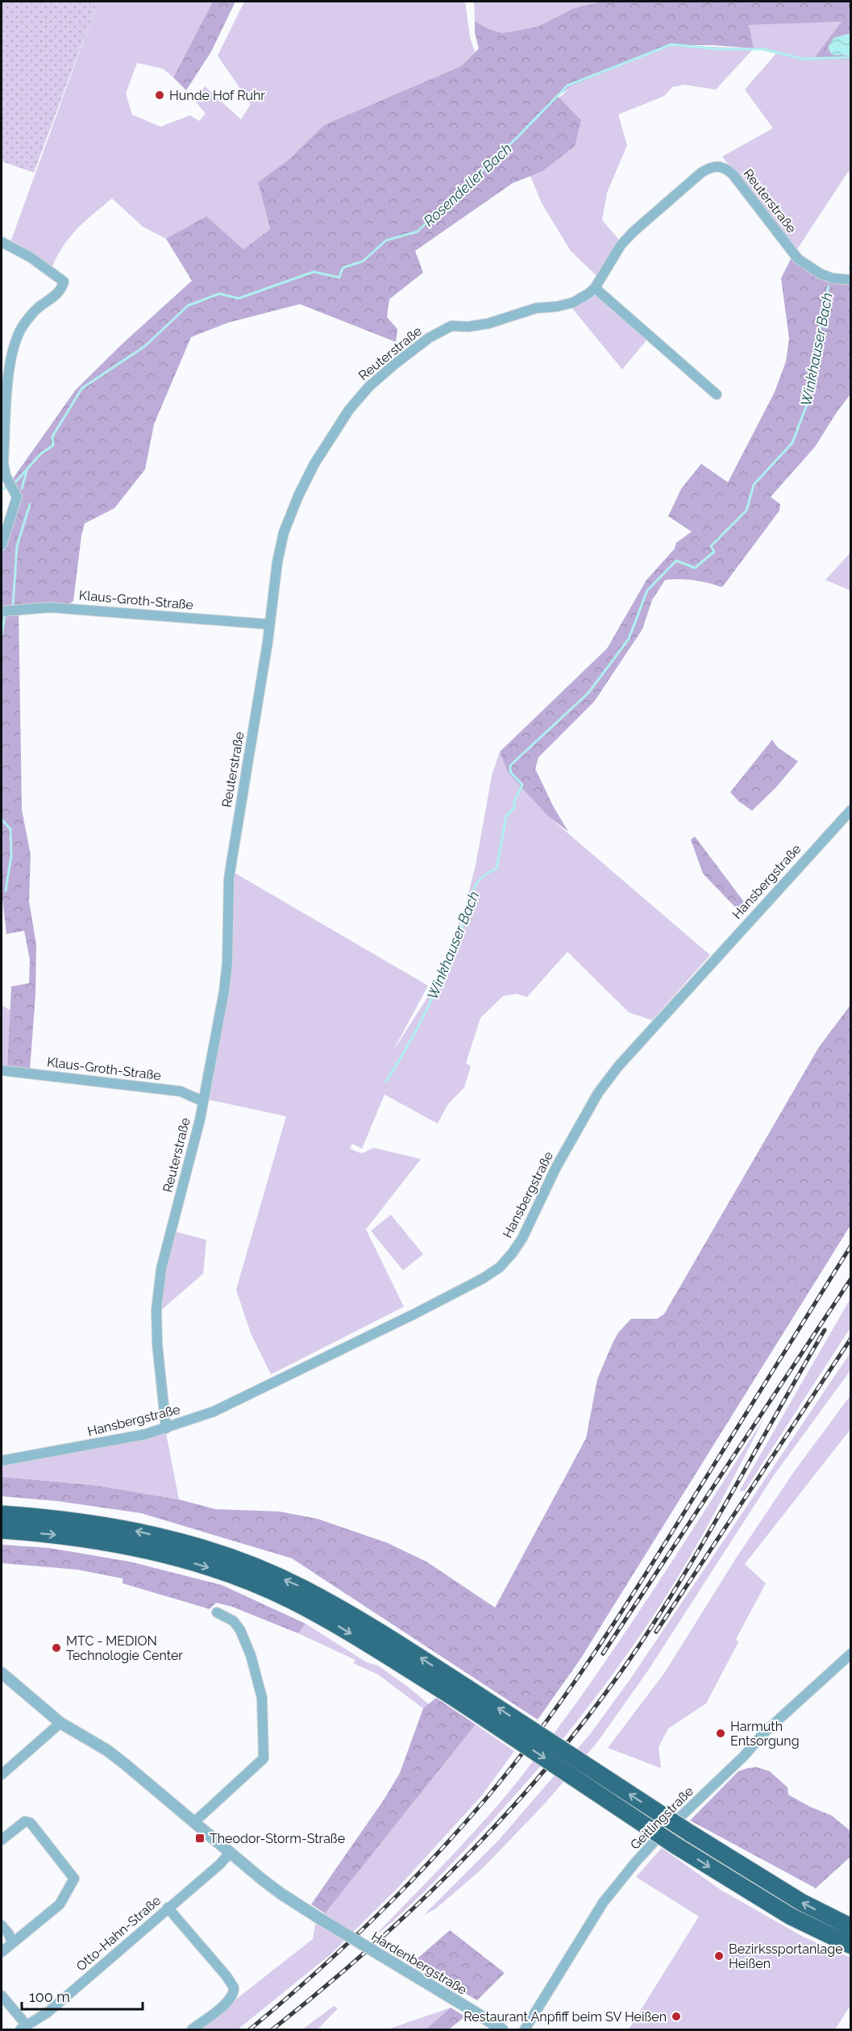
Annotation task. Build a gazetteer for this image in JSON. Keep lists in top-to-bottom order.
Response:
{
  "streets": {
    "street": [
      "Reuterstraße",
      "Klaus-Groth-Straße",
      "Hansbergstraße",
      "Geitlingstraße",
      "Otto-Hahn-Straße",
      "Hardenbergstraße"
    ]
  },
  "crossings": [
    ["Reuterstraße", "Klaus-Groth-Straße"],
    ["Reuterstraße", "Hansbergstraße"],
    ["Otto-Hahn-Straße", "Hardenbergstraße"]
  ],
  "water": ["Rosendeller Bach", "Winkhauser Bach"],
  "places": {
    "other": [
      "Hunde Hof Ruhr",
      "MTC - MEDION Technologie Center",
      "Harmuth Entsorgung",
      "Bezirkssportanlage Heißen",
      "Restaurant Anpfiff beim SV Heißen"
    ],
    "transit": ["Theodor-Storm-Straße"]
  },
  "scale_bar": "100 m"
}
